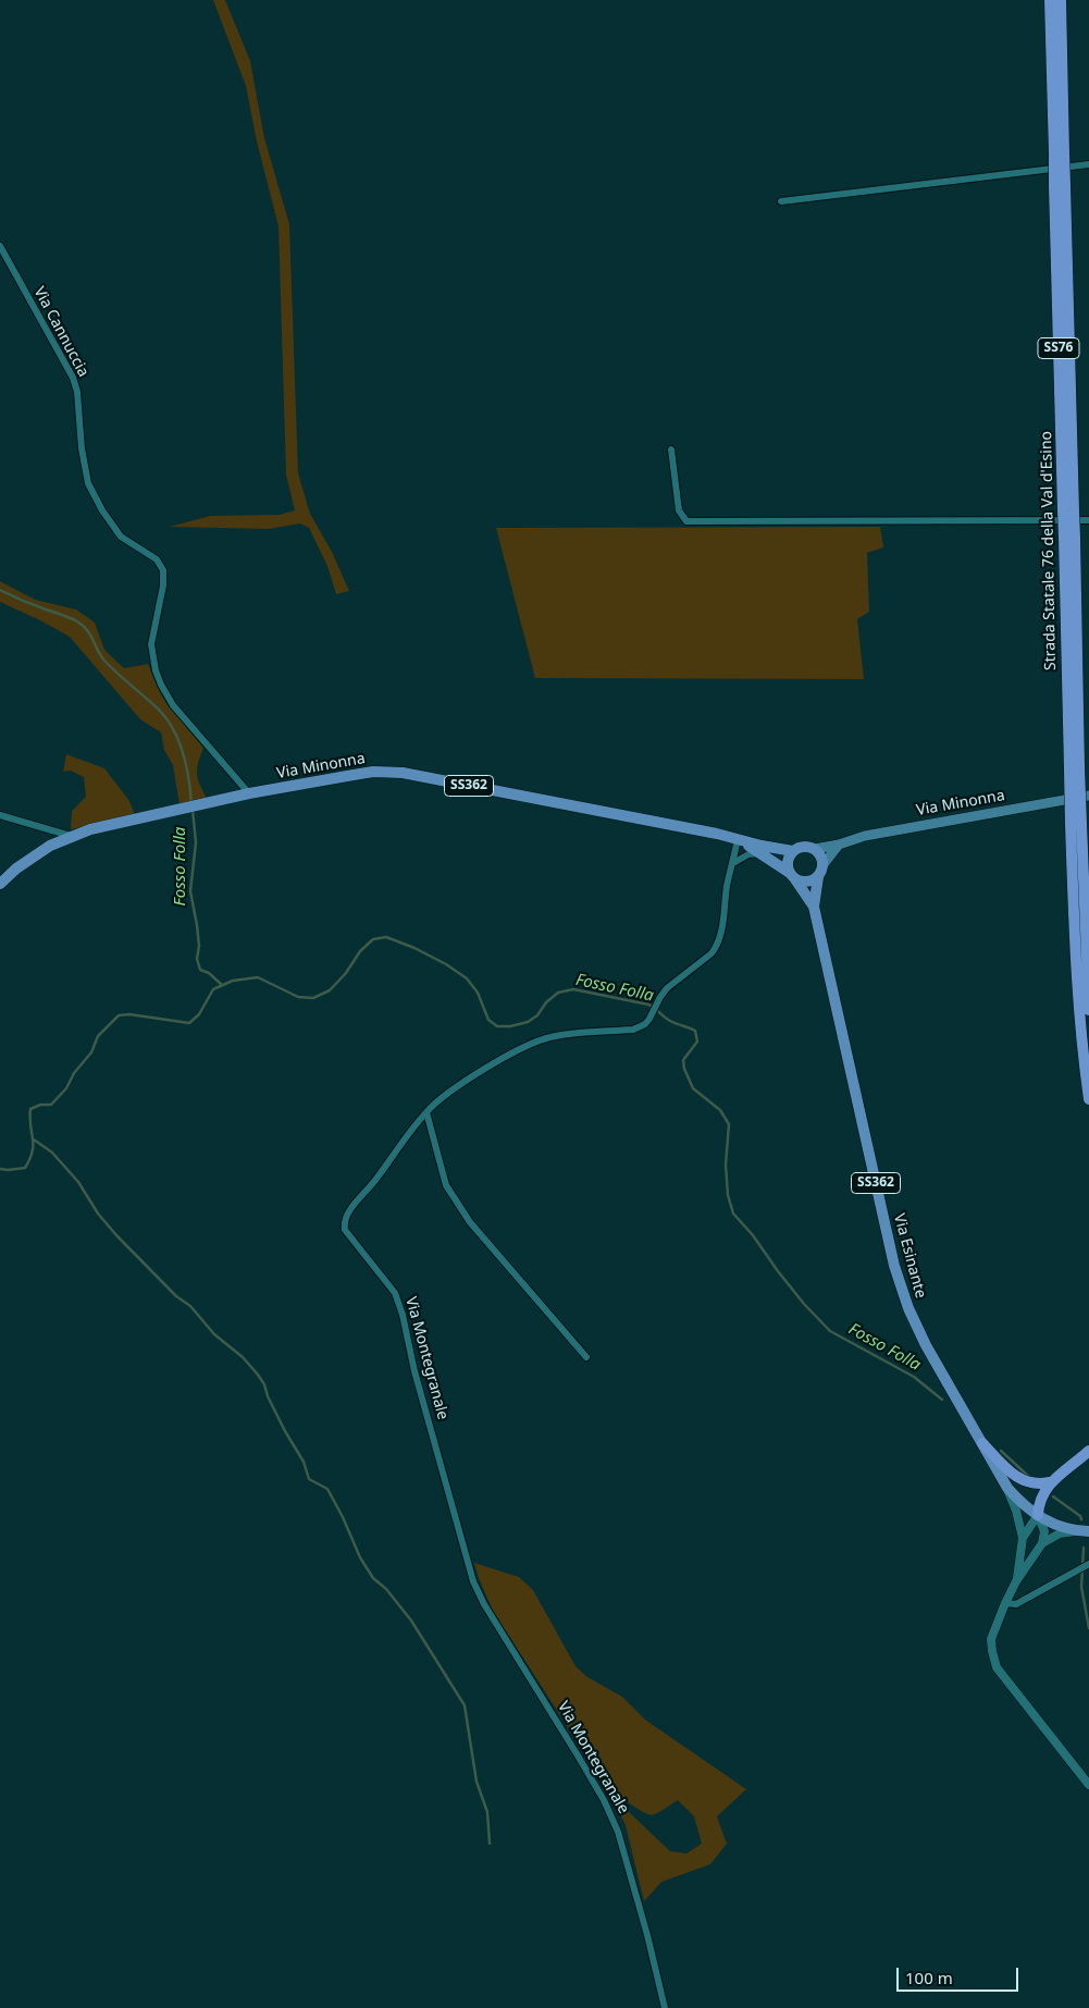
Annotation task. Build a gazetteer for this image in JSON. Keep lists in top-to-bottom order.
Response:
{
  "streets": {
    "highway": ["SS76", "Strada Statale 76 della Val d'Esino"],
    "main road": ["Via Minonna", "SS362", "Via Esinante"],
    "street": ["Via Cannuccia", "Via Montegranale"]
  },
  "crossings": [
    ["Via Cannuccia", "Via Minonna"],
    ["Via Minonna", "SS362"],
    ["Via Minonna", "Via Esinante"],
    ["Via Minonna", "Via Montegranale"],
    ["SS362", "Via Esinante"]
  ],
  "water": ["Fosso Folla"],
  "scale_bar": "100 m"
}
